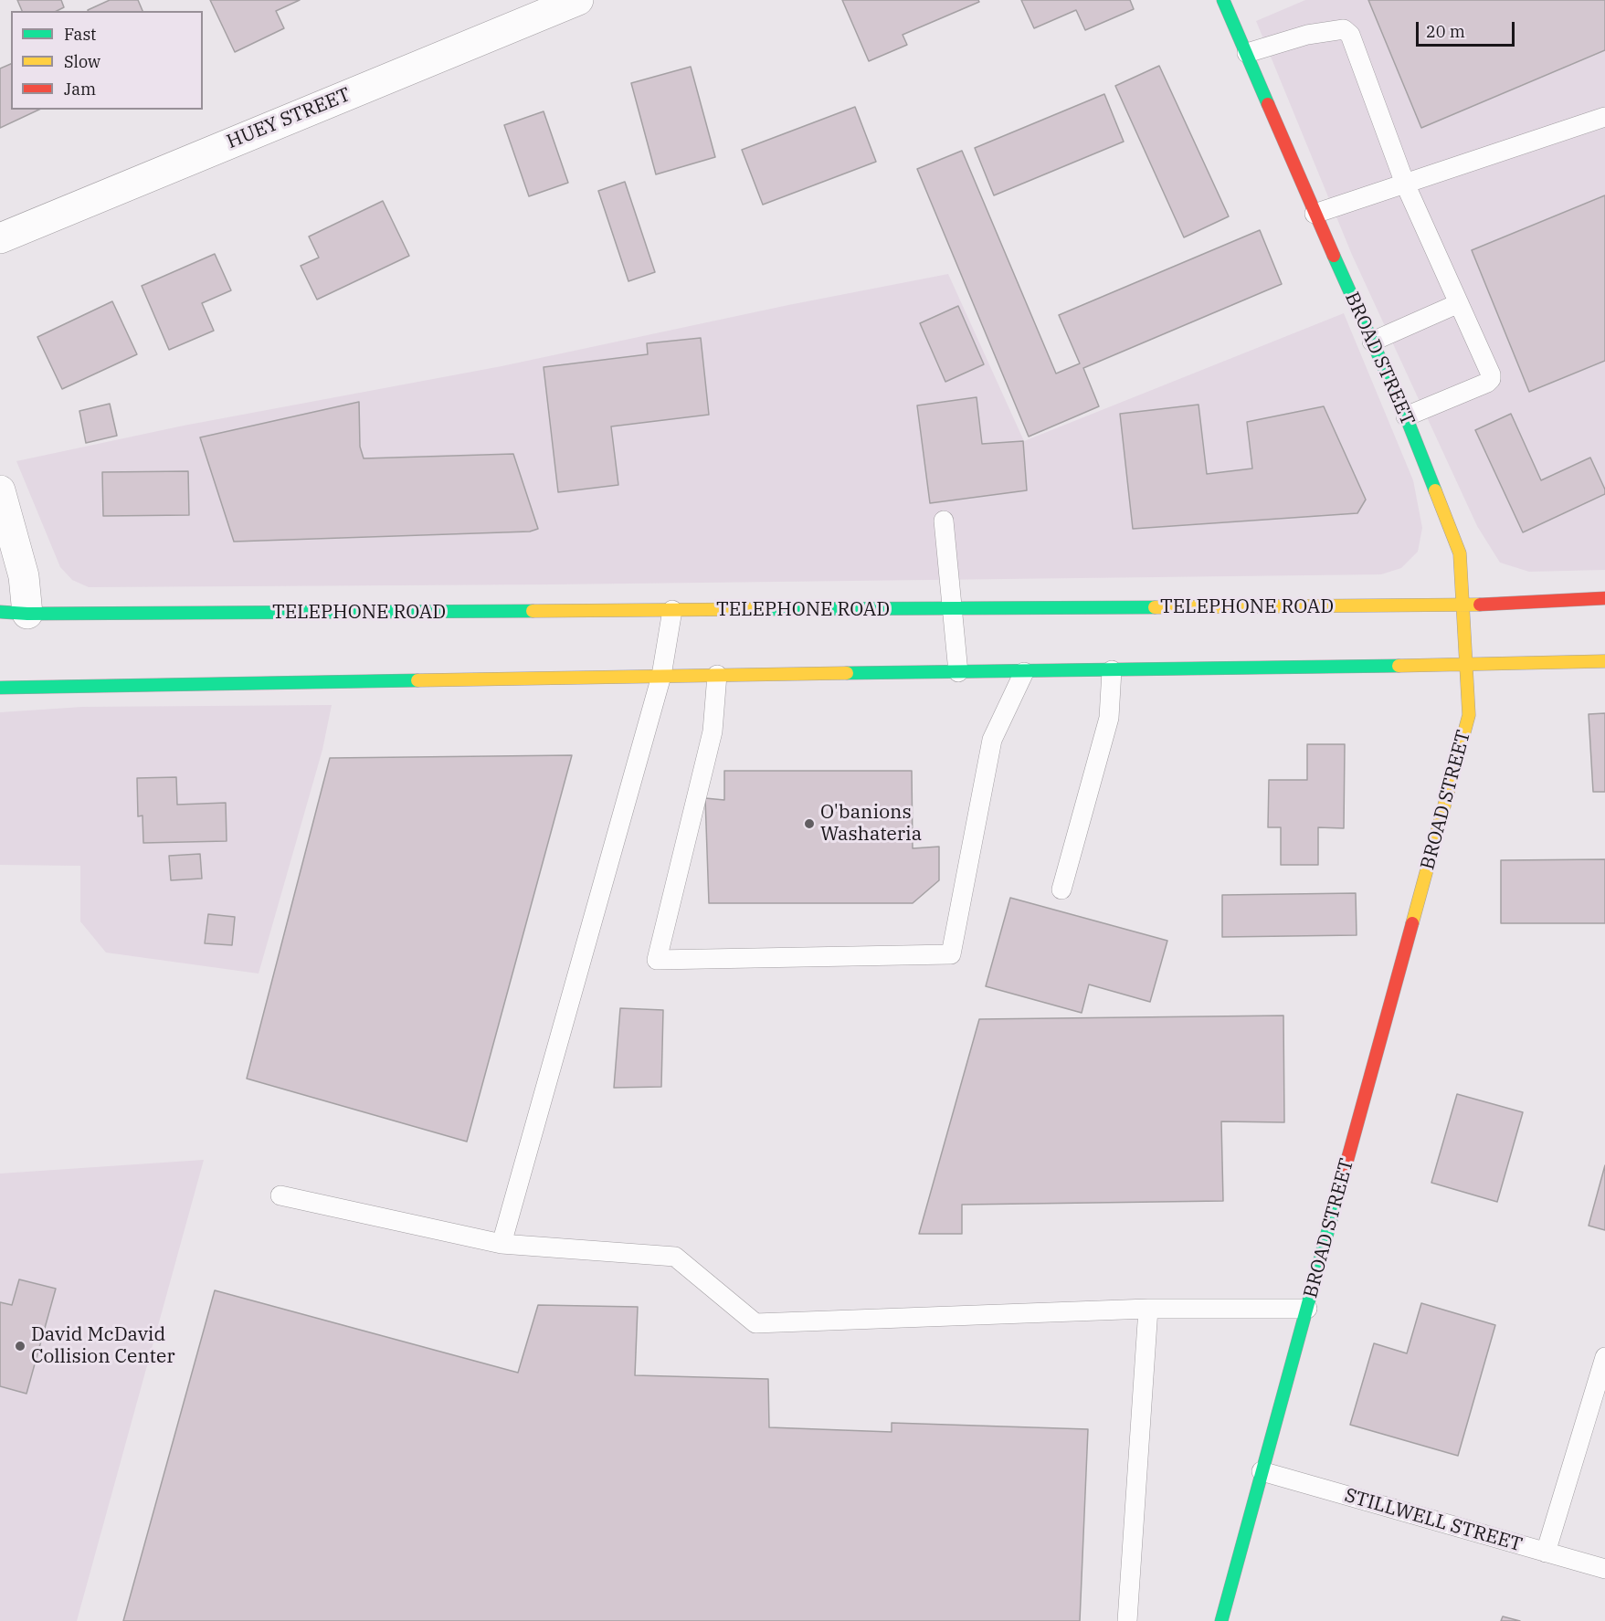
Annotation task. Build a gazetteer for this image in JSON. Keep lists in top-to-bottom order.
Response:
{
  "streets": {
    "main road": ["BROAD STREET", "TELEPHONE ROAD"],
    "street": ["HUEY STREET"],
    "lane": ["STILLWELL STREET"]
  },
  "crossings": [
    ["BROAD STREET", "TELEPHONE ROAD"],
    ["BROAD STREET", "STILLWELL STREET"]
  ],
  "places": ["O'banions Washateria", "David McDavid Collision Center"],
  "legend": ["Fast", "Slow", "Jam"],
  "scale_bar": "20 m"
}
